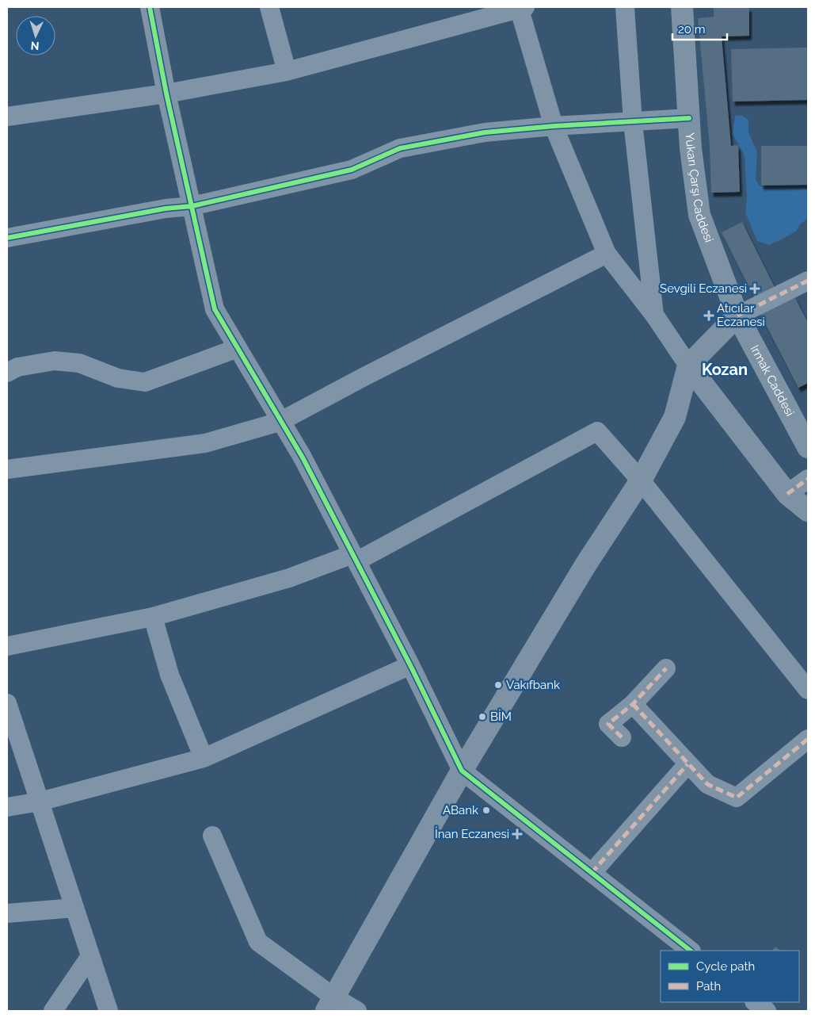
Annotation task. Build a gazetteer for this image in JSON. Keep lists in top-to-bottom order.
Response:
{
  "streets": {
    "main road": ["Yukarı Çarşı Caddesi", "Irmak Caddesi"]
  },
  "crossings": [
    ["Yukarı Çarşı Caddesi", "Irmak Caddesi"]
  ],
  "districts": ["Kozan"],
  "places": {
    "health": ["Sevgili Eczanesi", "Atıcılar Eczanesi", "İnan Eczanesi"],
    "other": ["Vakıfbank", "BİM", "ABank"]
  },
  "legend": ["Cycle path", "Path"],
  "scale_bar": "20 m",
  "north": "bottom"
}
